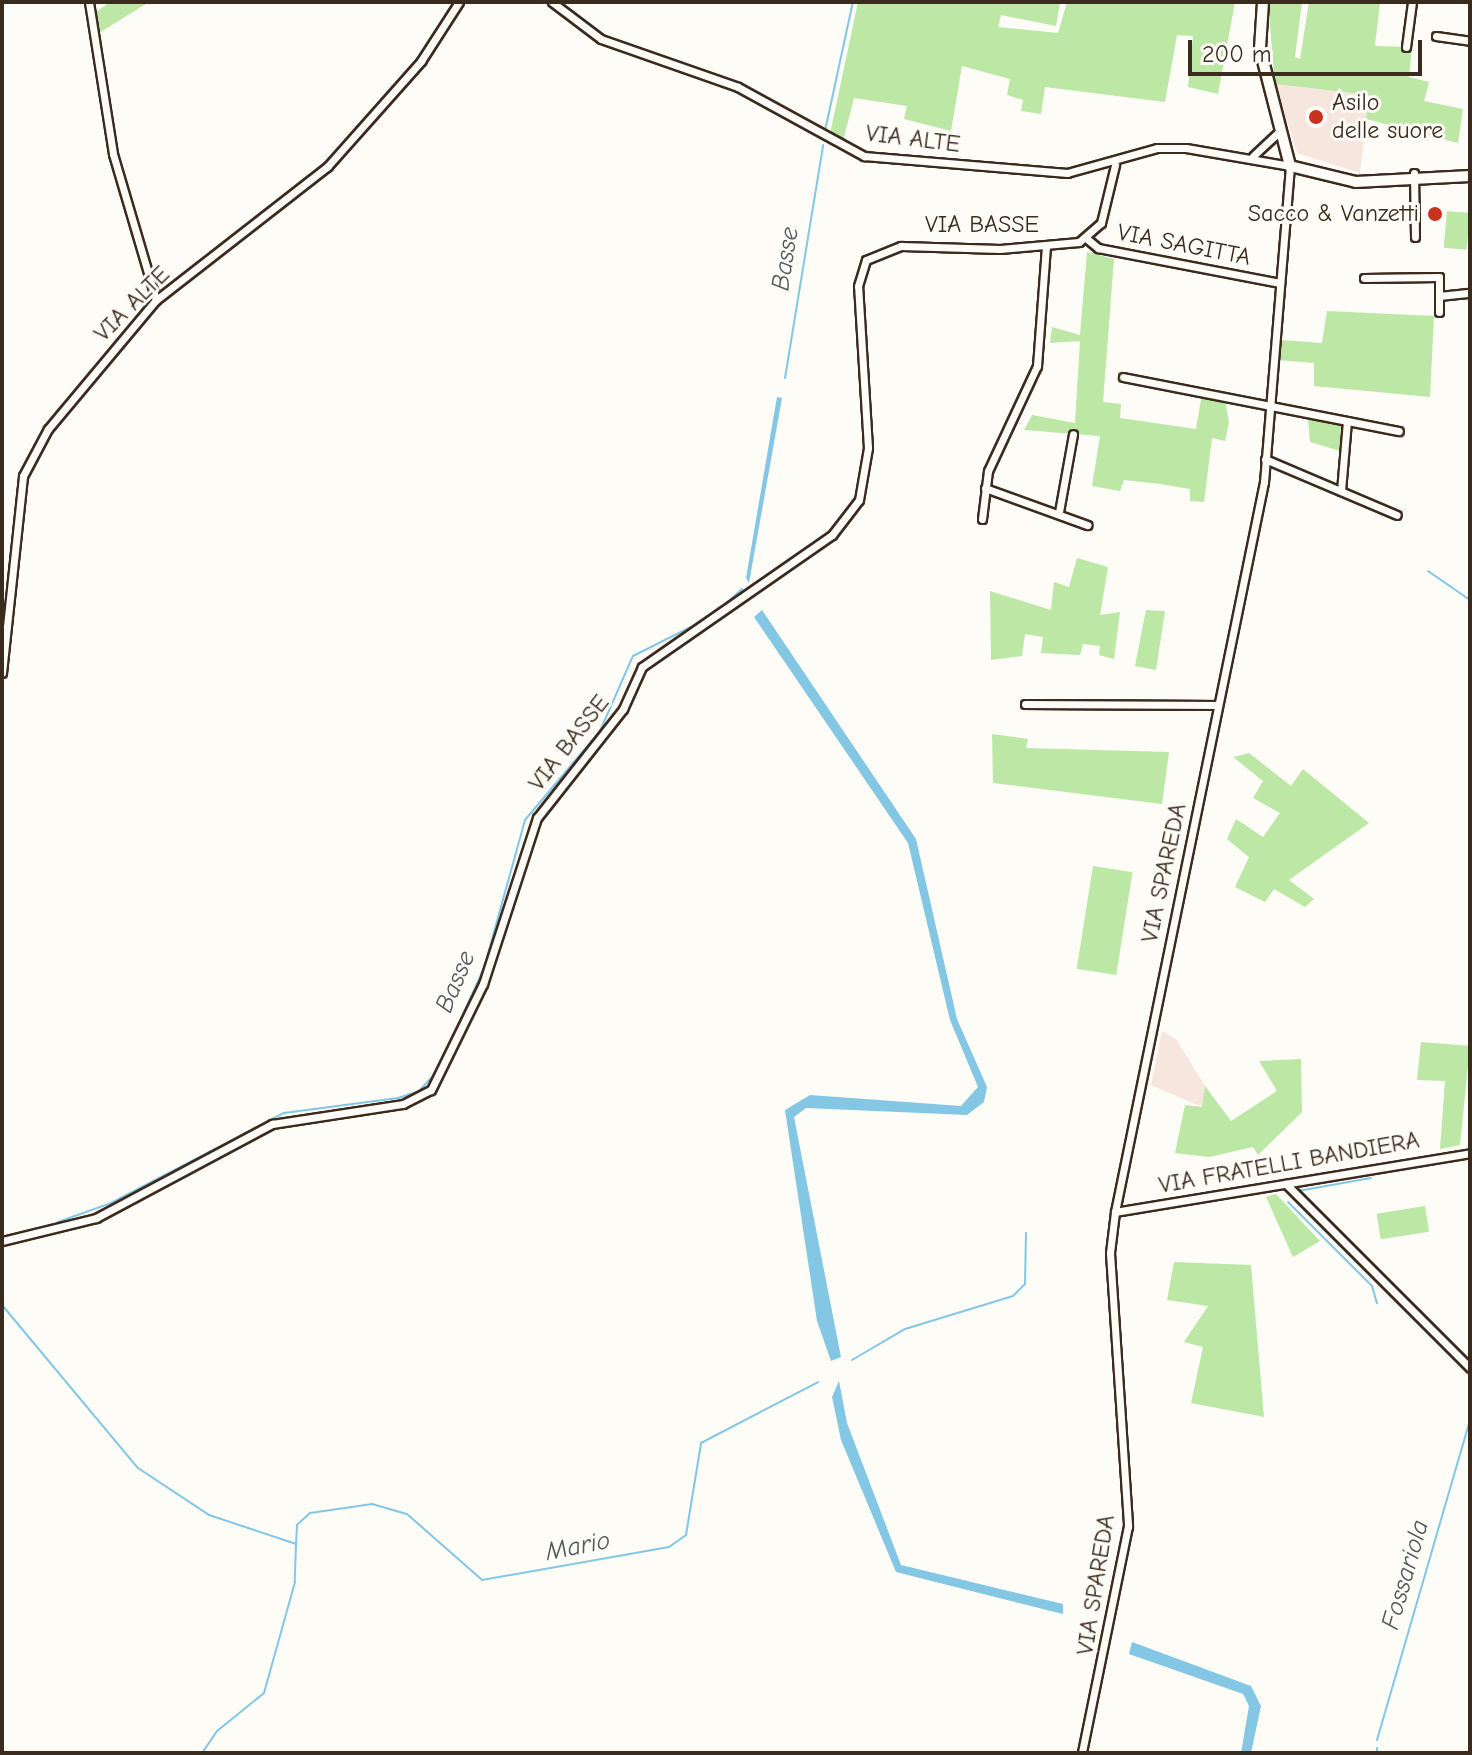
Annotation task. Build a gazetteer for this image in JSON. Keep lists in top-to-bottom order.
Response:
{
  "streets": {
    "street": [
      "VIA ALTE",
      "VIA BASSE",
      "VIA SAGITTA",
      "VIA SPAREDA",
      "VIA FRATELLI BANDIERA"
    ]
  },
  "crossings": [
    ["VIA ALTE", "VIA SPAREDA"],
    ["VIA BASSE", "VIA SAGITTA"],
    ["VIA SAGITTA", "VIA SPAREDA"],
    ["VIA SPAREDA", "VIA FRATELLI BANDIERA"]
  ],
  "water": ["Basse", "Mario", "Fossariola"],
  "places": ["Asilo delle suore", "Sacco & Vanzetti"],
  "scale_bar": "200 m"
}
